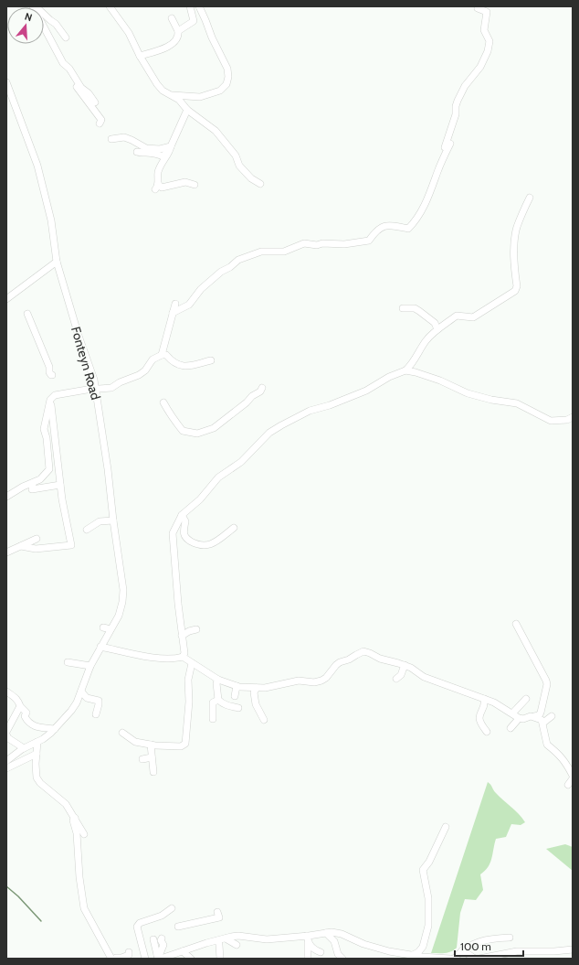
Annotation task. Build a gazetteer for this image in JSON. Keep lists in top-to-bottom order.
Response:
{
  "streets": {
    "street": ["Fonteyn Road"]
  },
  "scale_bar": "100 m",
  "north": "top"
}
